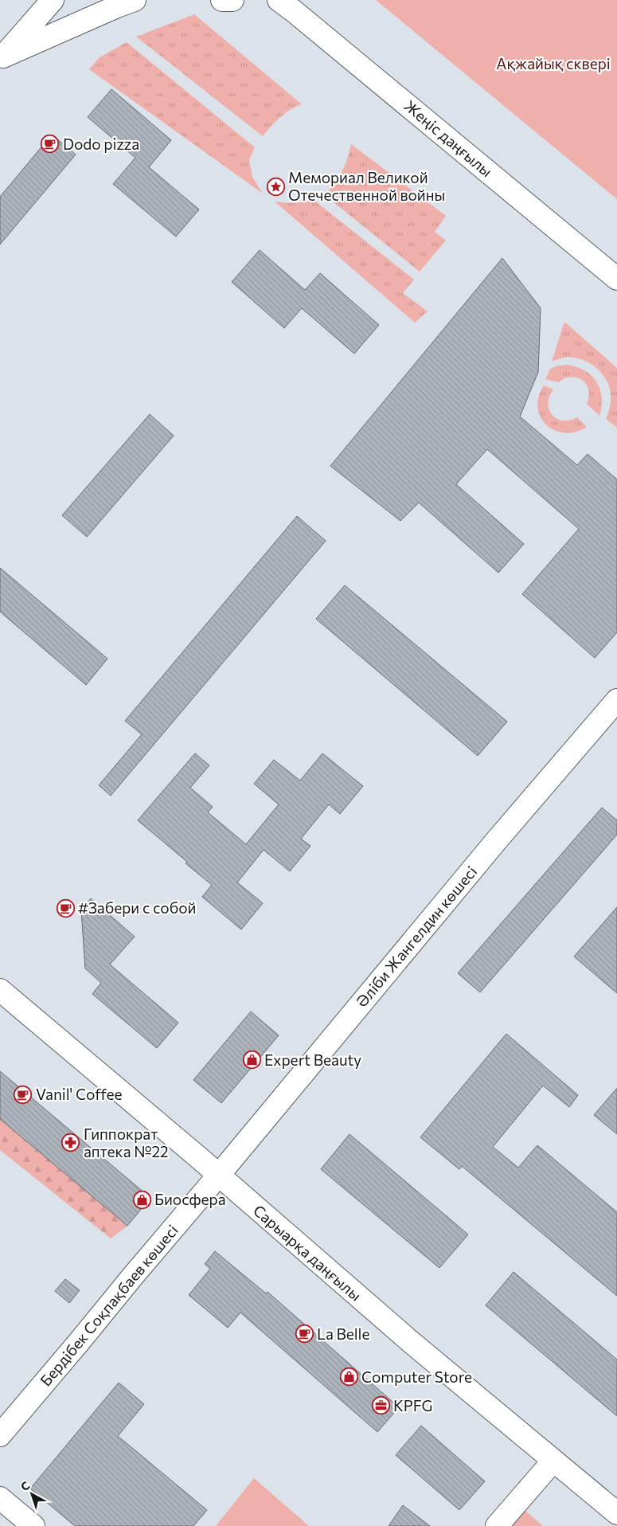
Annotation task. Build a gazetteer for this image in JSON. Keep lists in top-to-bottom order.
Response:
{
  "streets": {
    "main road": [
      "Жеңіс даңғылы",
      "Әліби Жангелдин көшесі",
      "Сарыарқа даңғылы",
      "Бердібек Соқпақбаев көшесі"
    ]
  },
  "crossings": [
    ["Әліби Жангелдин көшесі", "Сарыарқа даңғылы"],
    ["Әліби Жангелдин көшесі", "Бердібек Соқпақбаев көшесі"],
    ["Сарыарқа даңғылы", "Бердібек Соқпақбаев көшесі"]
  ],
  "parks": ["Ақжайық сквері"],
  "places": {
    "cafe": [
      "Dodo pizza",
      "#Забери с собой",
      "Vanil' Coffee",
      "La Belle"
    ],
    "place": ["Мемориал Великой Отечественной войны"],
    "shop": ["Expert Beauty", "Биосфера", "Computer Store"],
    "pharmacy": ["Гиппократ аптека №22"],
    "office": ["KPFG"]
  },
  "north": "top left"
}
